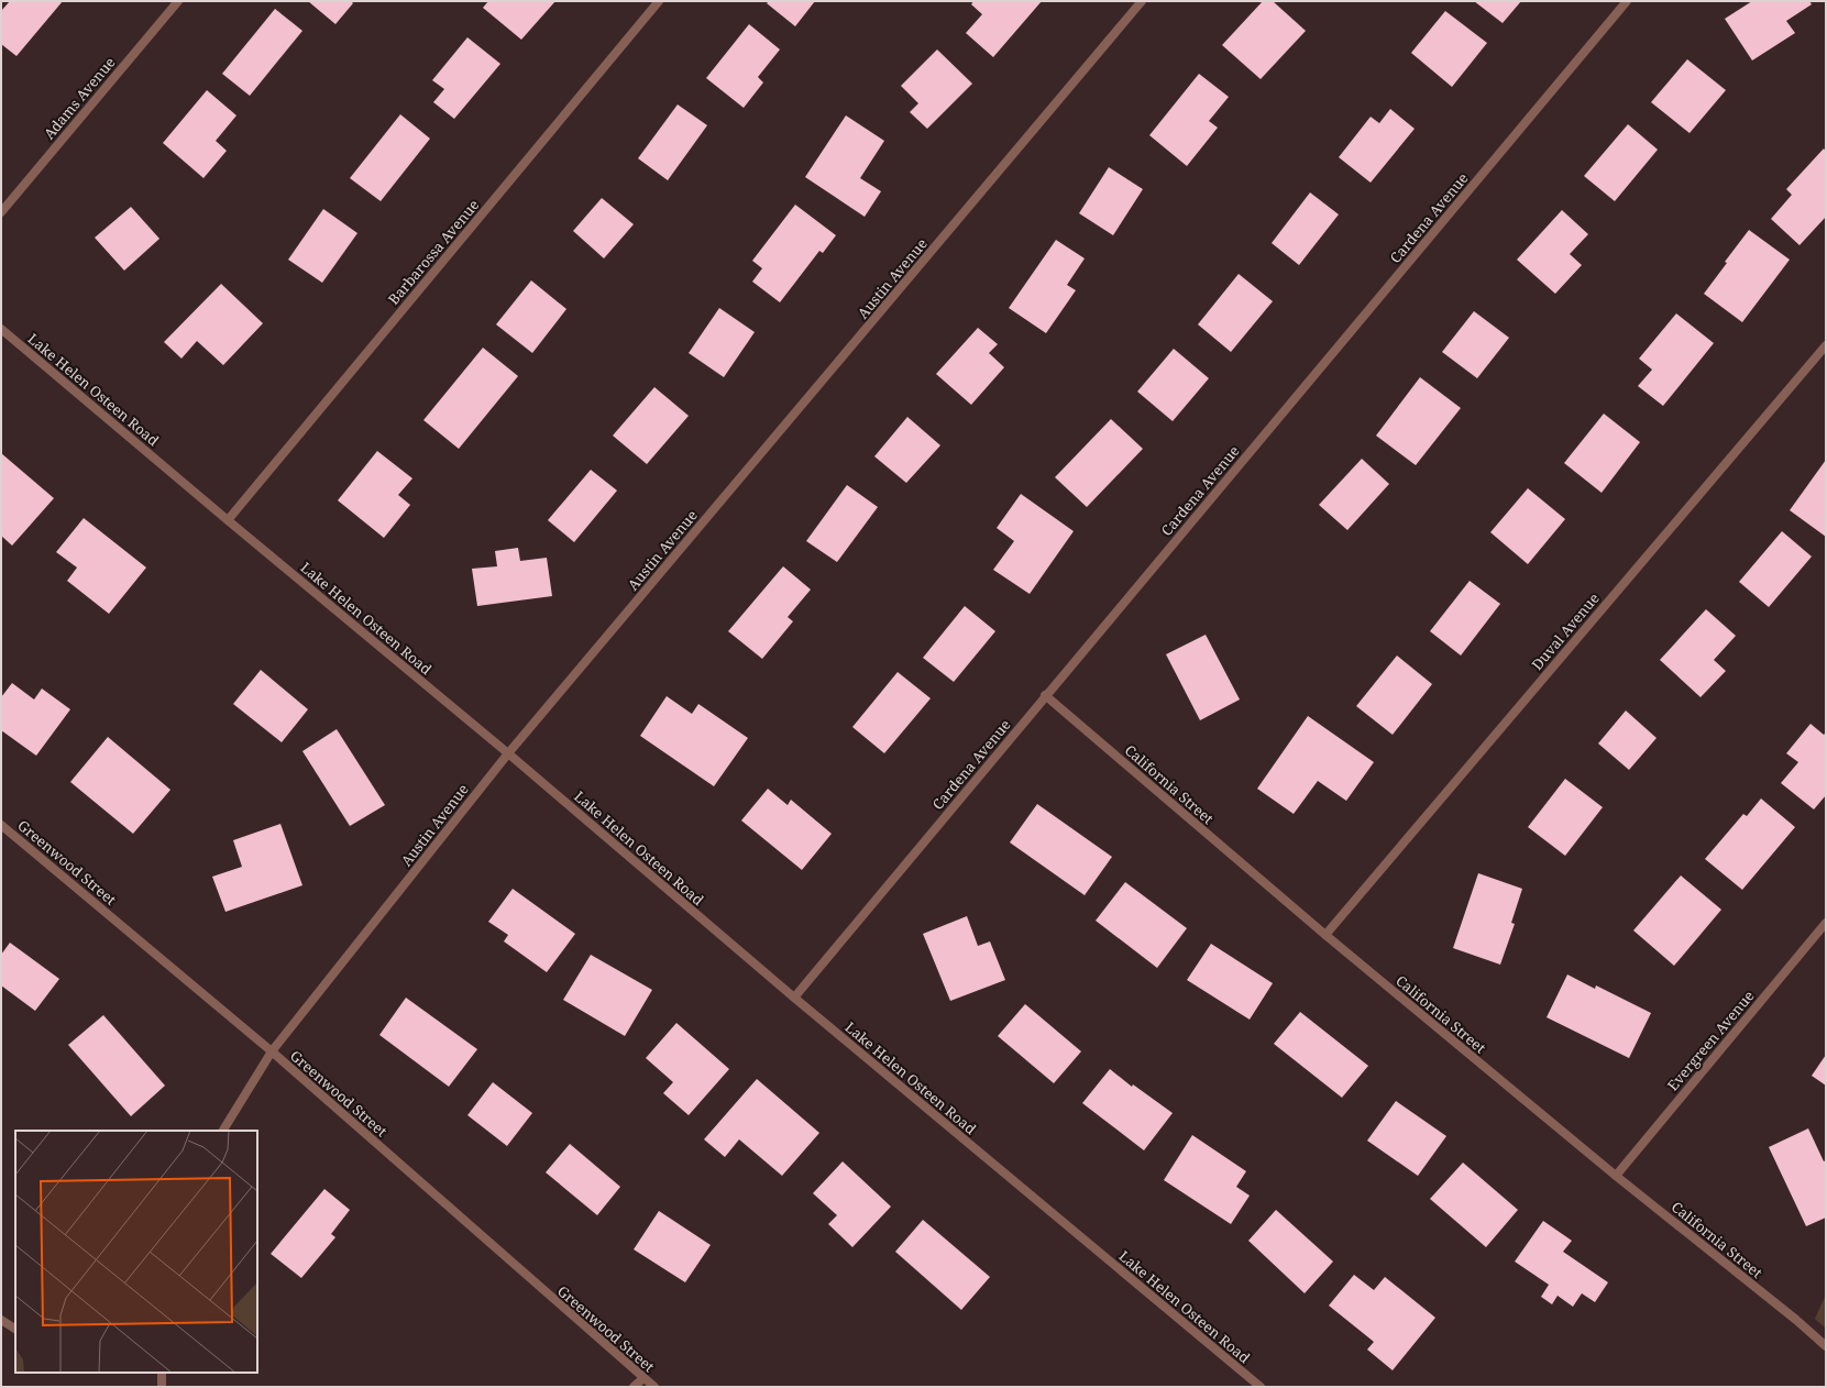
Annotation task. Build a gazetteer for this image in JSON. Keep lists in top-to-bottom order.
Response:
{
  "streets": {
    "street": [
      "Adams Avenue",
      "Cardena Avenue",
      "Barbarossa Avenue",
      "Austin Avenue",
      "Lake Helen Osteen Road",
      "Duval Avenue",
      "California Street",
      "Greenwood Street",
      "Evergreen Avenue"
    ]
  },
  "crossings": [
    ["Cardena Avenue", "Lake Helen Osteen Road"],
    ["Cardena Avenue", "California Street"],
    ["Barbarossa Avenue", "Lake Helen Osteen Road"],
    ["Austin Avenue", "Lake Helen Osteen Road"],
    ["Austin Avenue", "Greenwood Street"],
    ["Duval Avenue", "California Street"],
    ["California Street", "Evergreen Avenue"]
  ]
}
